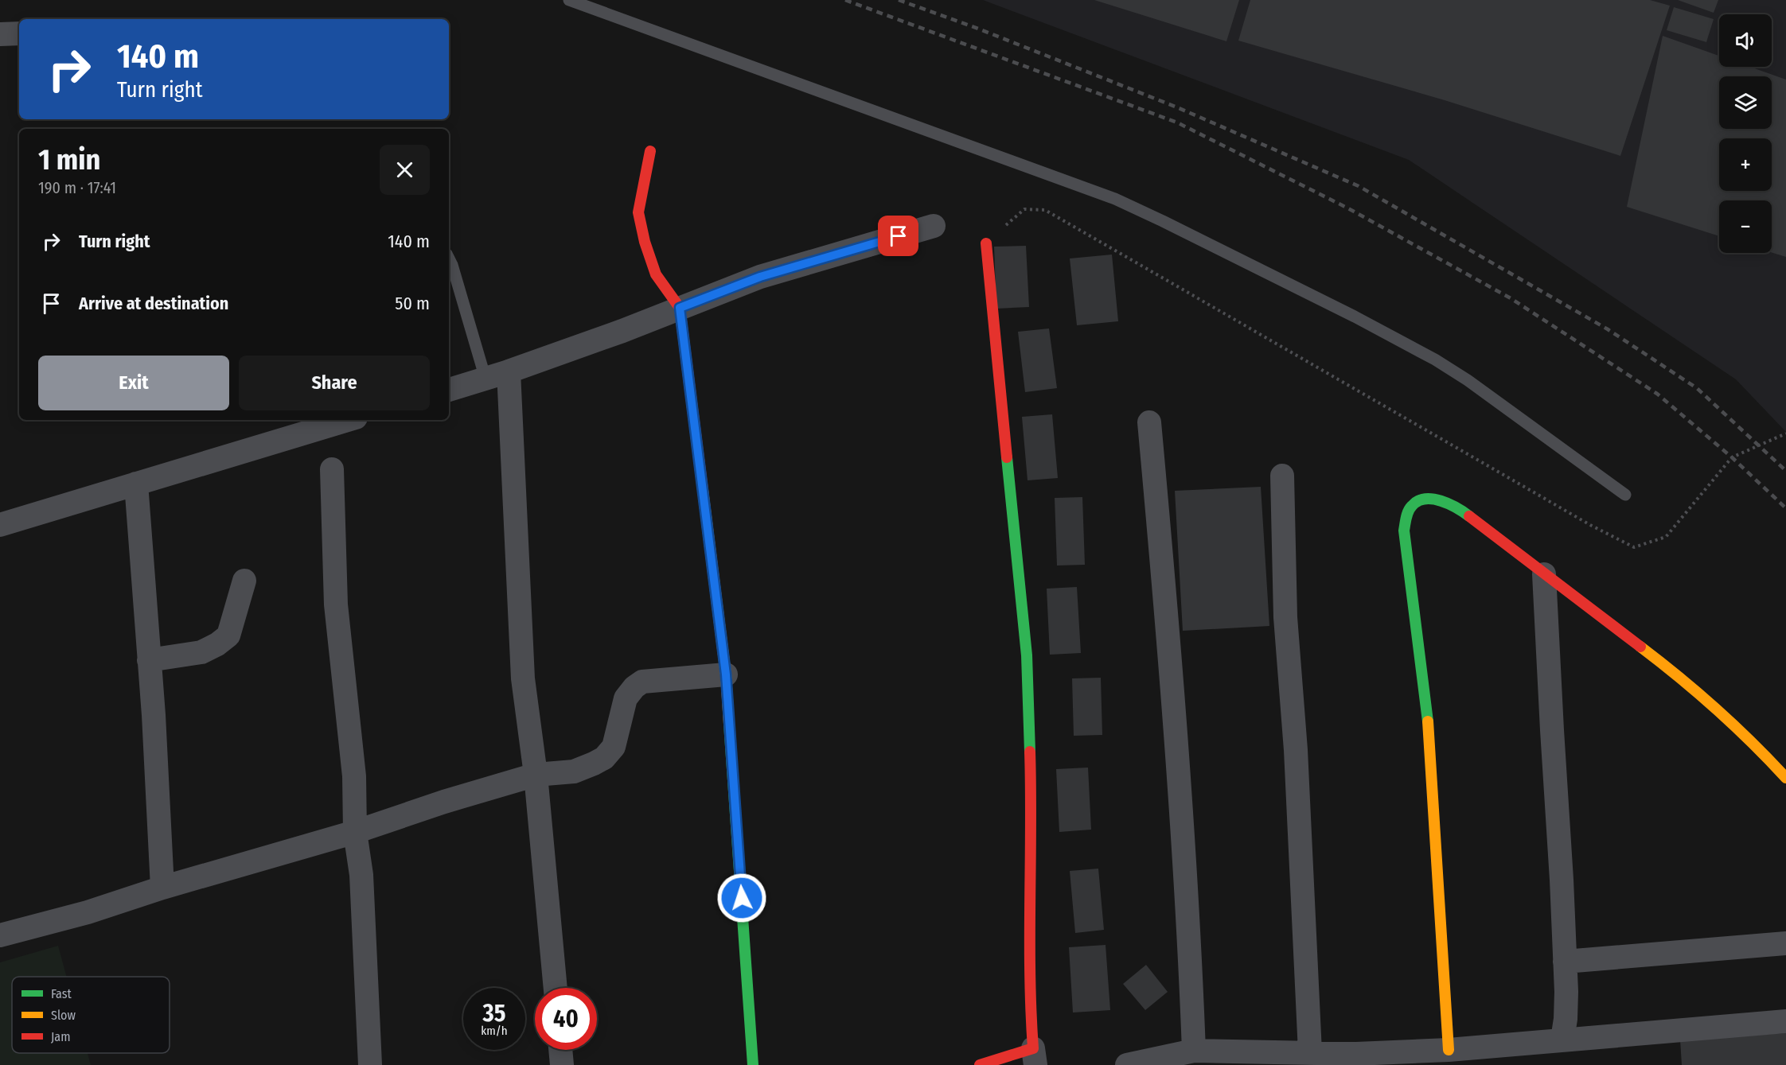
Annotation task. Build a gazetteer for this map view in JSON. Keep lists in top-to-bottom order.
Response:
{
  "legend": ["Fast", "Slow", "Jam"],
  "page": {
    "map_buttons": ["+", "−"],
    "turn": ["140 m", "Turn right"],
    "heading": ["1 min", "190 m · 17:41"],
    "list": [
      {
        "name": "Turn right",
        "value": "140 m"
      },
      {
        "name": "Arrive at destination",
        "value": "50 m"
      }
    ],
    "buttons": ["Exit", "Share"],
    "speed": "35 km/h",
    "limit": "40"
  }
}
